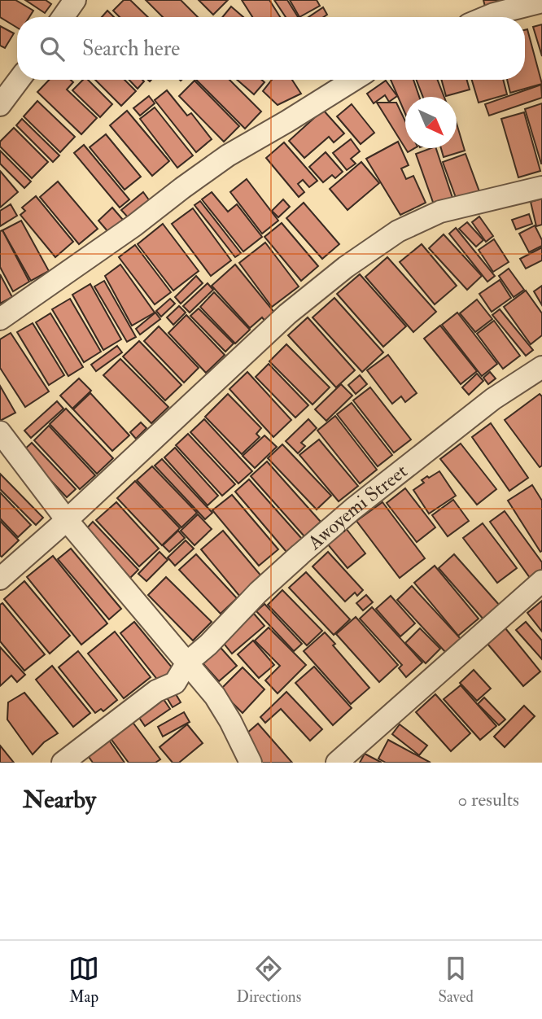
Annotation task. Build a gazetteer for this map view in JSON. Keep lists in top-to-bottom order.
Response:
{
  "streets": {
    "street": ["Awoyemi Street"]
  },
  "north": "bottom right",
  "page": {
    "search": "Search here",
    "heading": ["Nearby", "0 results"],
    "nav": ["Map", "Directions", "Saved"]
  }
}
